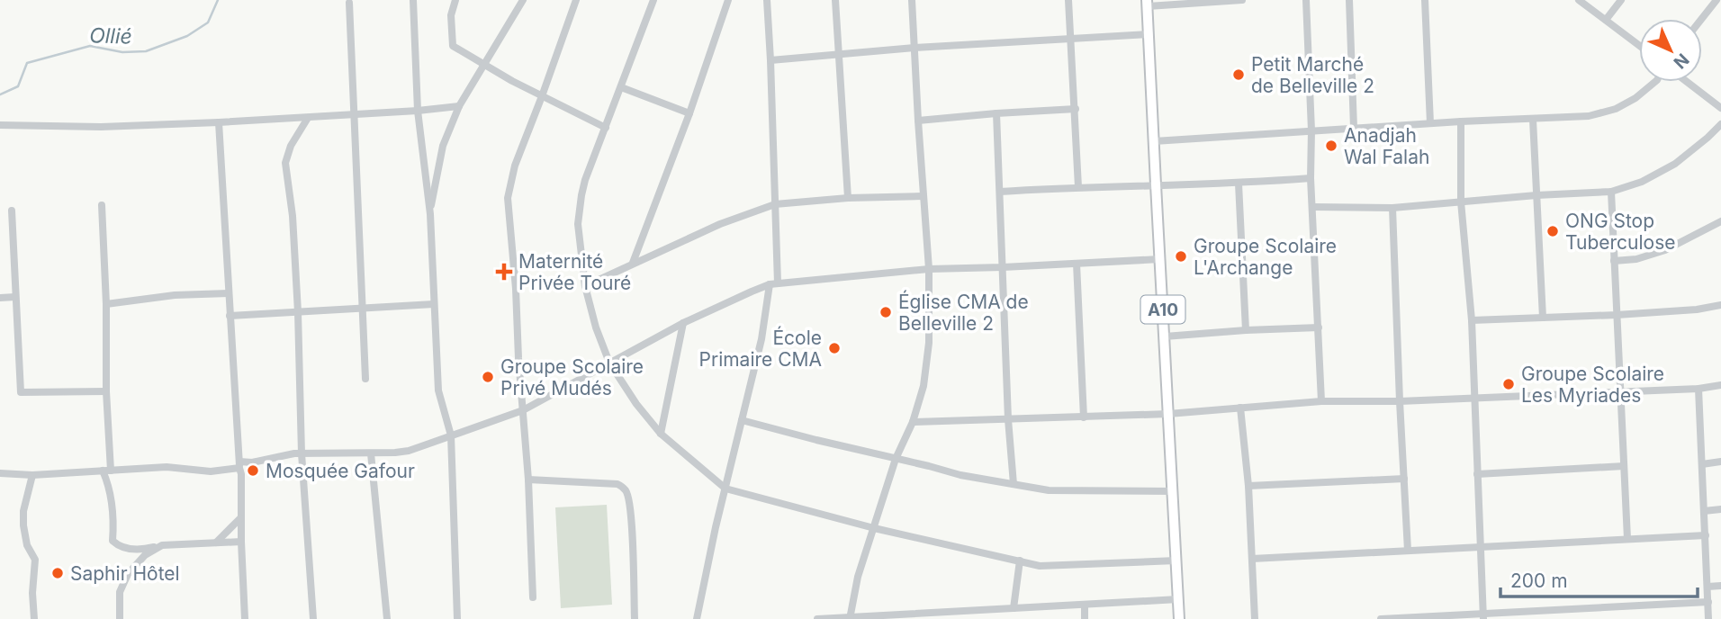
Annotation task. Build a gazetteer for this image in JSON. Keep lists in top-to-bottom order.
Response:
{
  "streets": {
    "main road": ["A10"]
  },
  "water": ["Ollié"],
  "places": {
    "other": [
      "Petit Marché de Belleville 2",
      "Anadjah Wal Falah",
      "ONG Stop Tuberculose",
      "Groupe Scolaire L'Archange",
      "Église CMA de Belleville 2",
      "École Primaire CMA",
      "Groupe Scolaire Privé Mudés",
      "Groupe Scolaire Les Myriades",
      "Mosquée Gafour",
      "Saphir Hôtel"
    ],
    "health": ["Maternité Privée Touré"]
  },
  "scale_bar": "200 m",
  "north": "bottom right"
}
